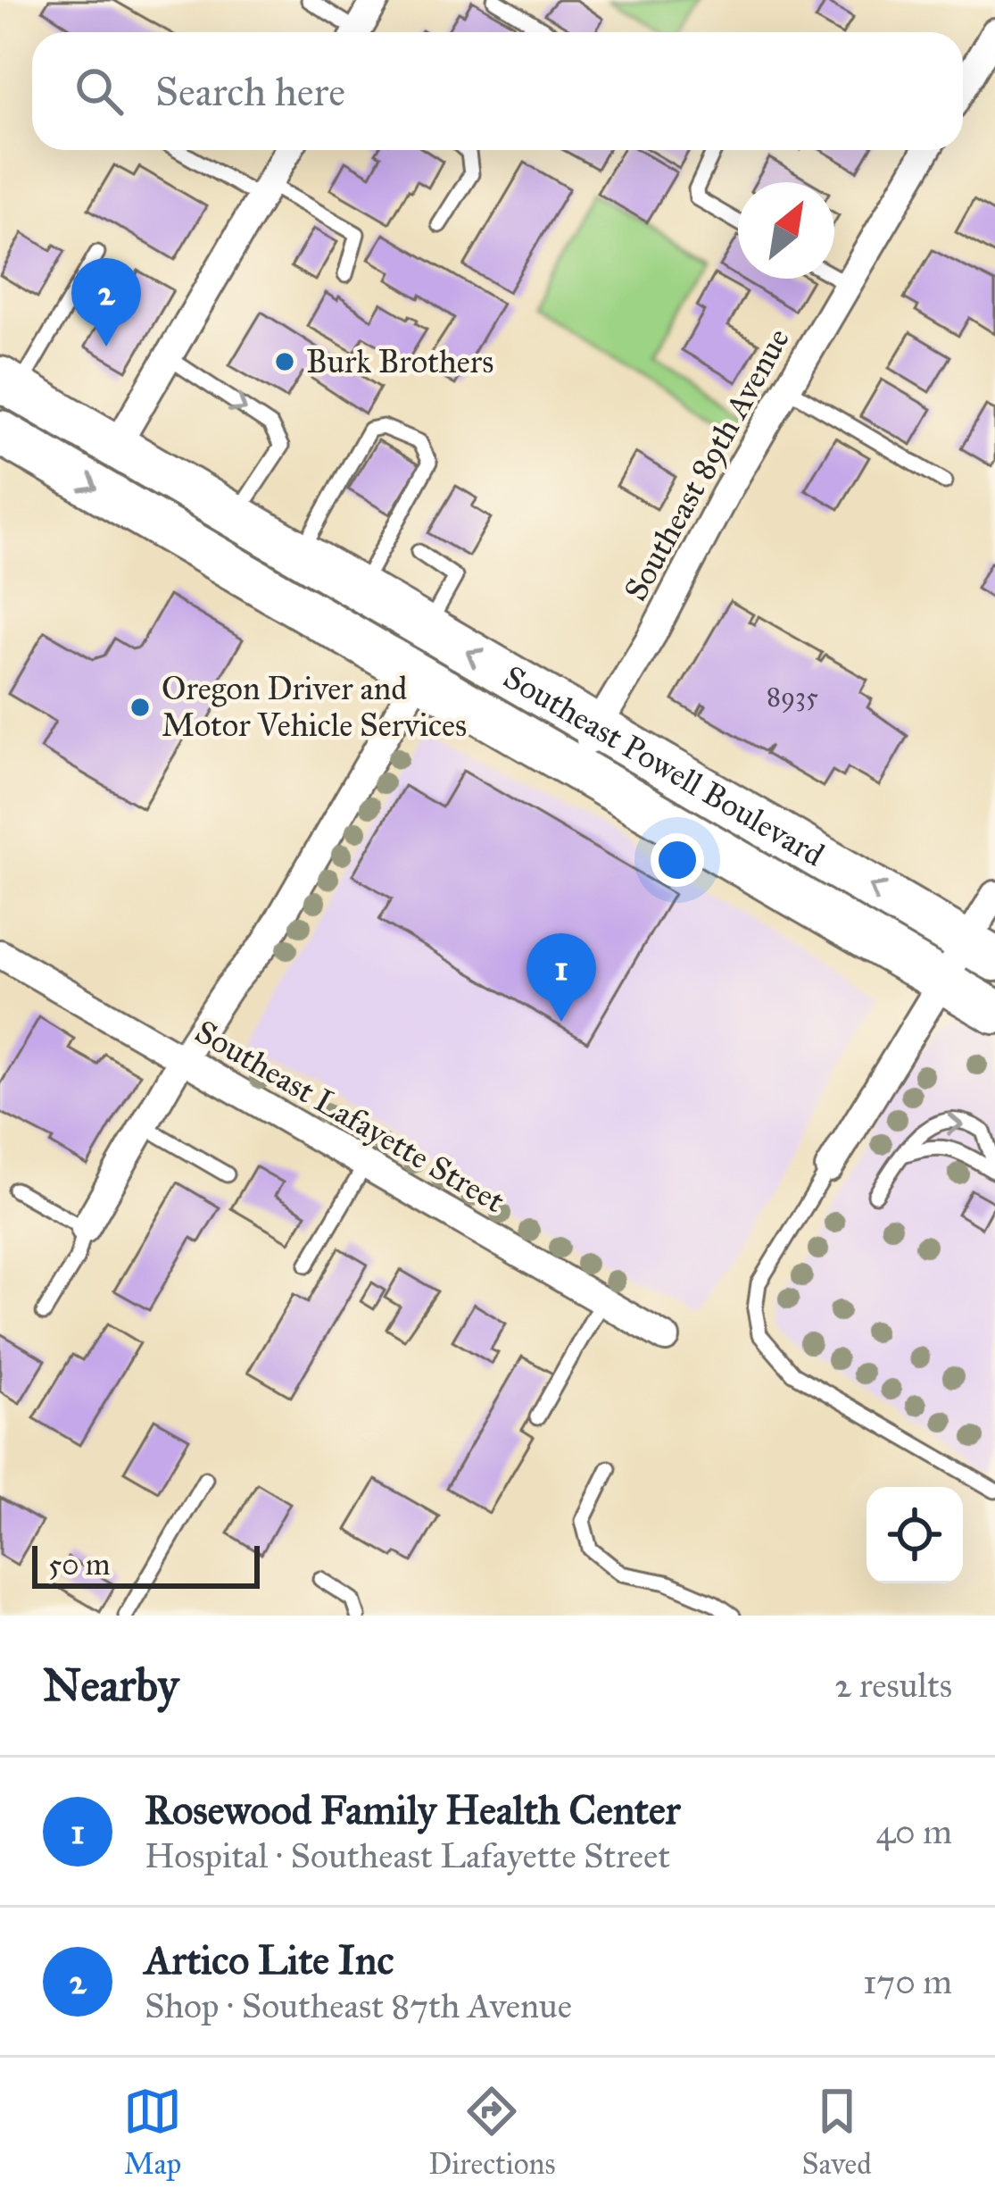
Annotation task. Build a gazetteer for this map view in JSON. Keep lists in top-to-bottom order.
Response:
{
  "streets": {
    "main road": ["Southeast Powell Boulevard"],
    "street": ["Southeast 89th Avenue", "Southeast Lafayette Street"]
  },
  "crossings": [
    ["Southeast 89th Avenue", "Southeast Powell Boulevard"]
  ],
  "places": ["Burk Brothers", "Oregon Driver and Motor Vehicle Services"],
  "house_numbers": ["8935"],
  "scale_bar": "50 m",
  "north": "top right",
  "page": {
    "search": "Search here",
    "pins": ["2", "1"],
    "scale": "50 m",
    "heading": ["Nearby", "2 results"],
    "list": [
      {
        "mark": "1",
        "name": "Rosewood Family Health Center",
        "note": "Hospital · Southeast Lafayette Street",
        "value": "40 m"
      },
      {
        "mark": "2",
        "name": "Artico Lite Inc",
        "note": "Shop · Southeast 87th Avenue",
        "value": "170 m"
      }
    ],
    "nav": ["Map", "Directions", "Saved"]
  }
}
